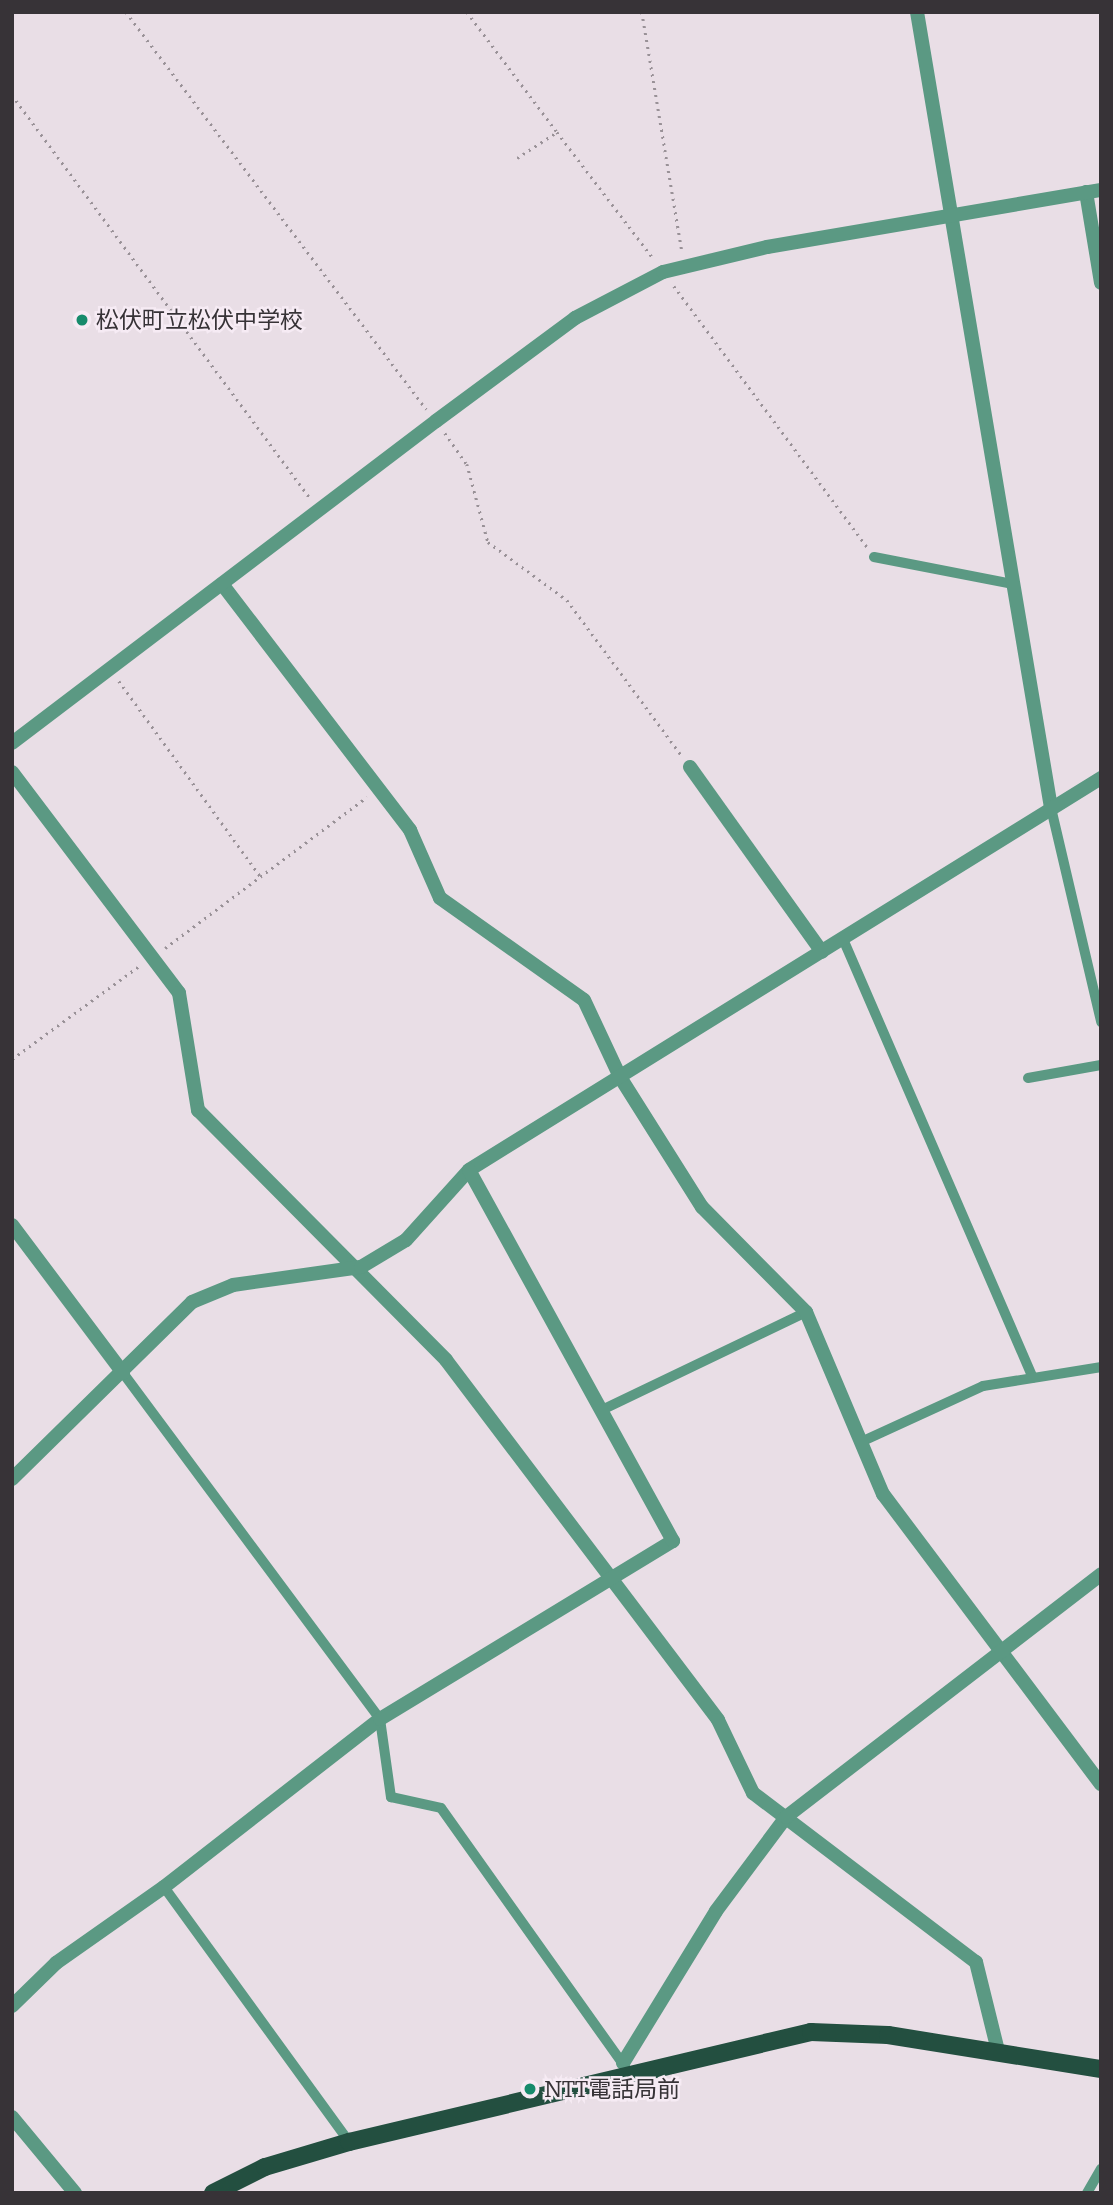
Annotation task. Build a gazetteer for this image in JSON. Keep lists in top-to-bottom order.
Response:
{
  "places": ["松伏町立松伏中学校", "NTT電話局前"]
}
